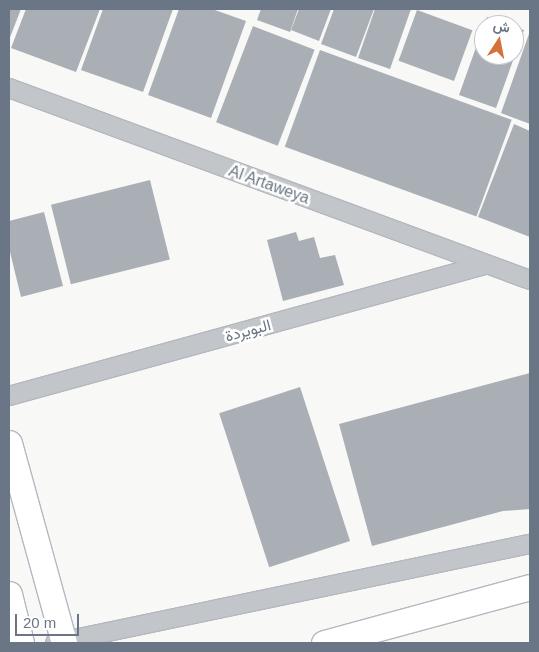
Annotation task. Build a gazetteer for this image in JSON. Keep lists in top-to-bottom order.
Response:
{
  "streets": {
    "street": ["Al Artaweya", "البويردة"]
  },
  "crossings": [
    ["Al Artaweya", "البويردة"]
  ],
  "scale_bar": "20 m",
  "north": "top"
}
